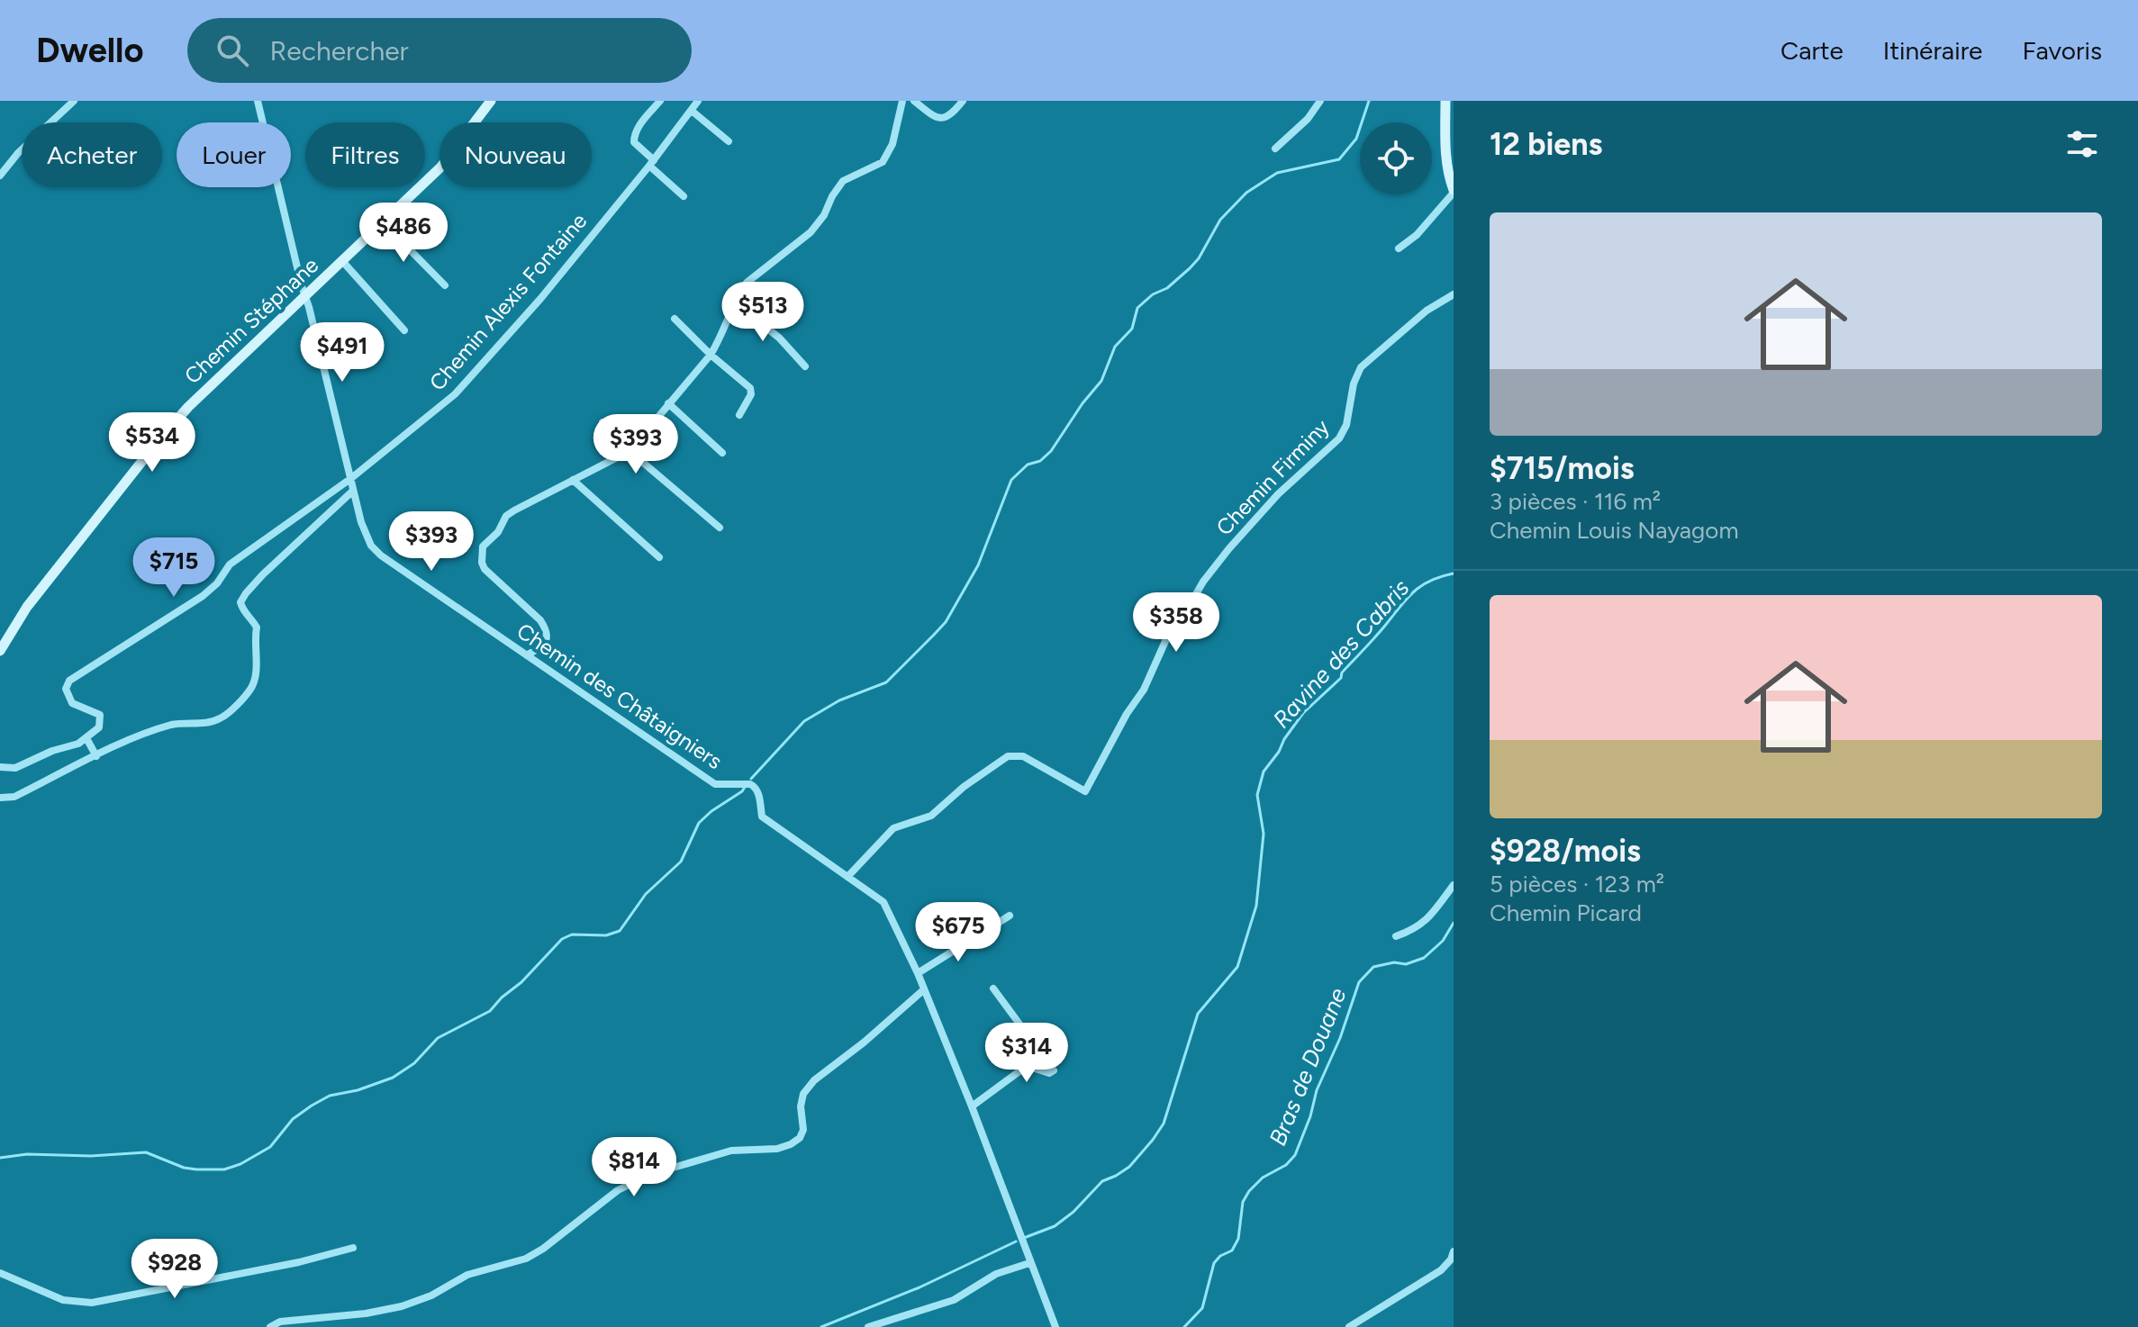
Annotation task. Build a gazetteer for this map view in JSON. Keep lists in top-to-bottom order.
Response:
{
  "streets": {
    "main road": ["Chemin Stéphane"],
    "street": ["Chemin Alexis Fontaine", "Chemin Firminy", "Chemin des Châtaigniers"]
  },
  "crossings": [
    ["Chemin Alexis Fontaine", "Chemin des Châtaigniers"],
    ["Chemin Stéphane", "Chemin des Châtaigniers"],
    ["Chemin Firminy", "Chemin des Châtaigniers"]
  ],
  "water": ["Ravine des Cabris", "Bras de Douane"],
  "page": {
    "header": "Dwello",
    "search": "Rechercher",
    "nav": ["Carte", "Itinéraire", "Favoris"],
    "heading": "12 biens",
    "chip": [
      "Acheter",
      "Louer",
      "Filtres",
      "Nouveau"
    ],
    "list": [
      {
        "name": "$715/mois",
        "note": "3 pièces · 116 m² · Chemin Louis Nayagom"
      },
      {
        "name": "$928/mois",
        "note": "5 pièces · 123 m² · Chemin Picard"
      }
    ],
    "price": [
      "$486",
      "$513",
      "$491",
      "$534",
      "$393",
      "$393",
      "$715",
      "$358",
      "$675",
      "$314",
      "$814",
      "$928"
    ]
  }
}
